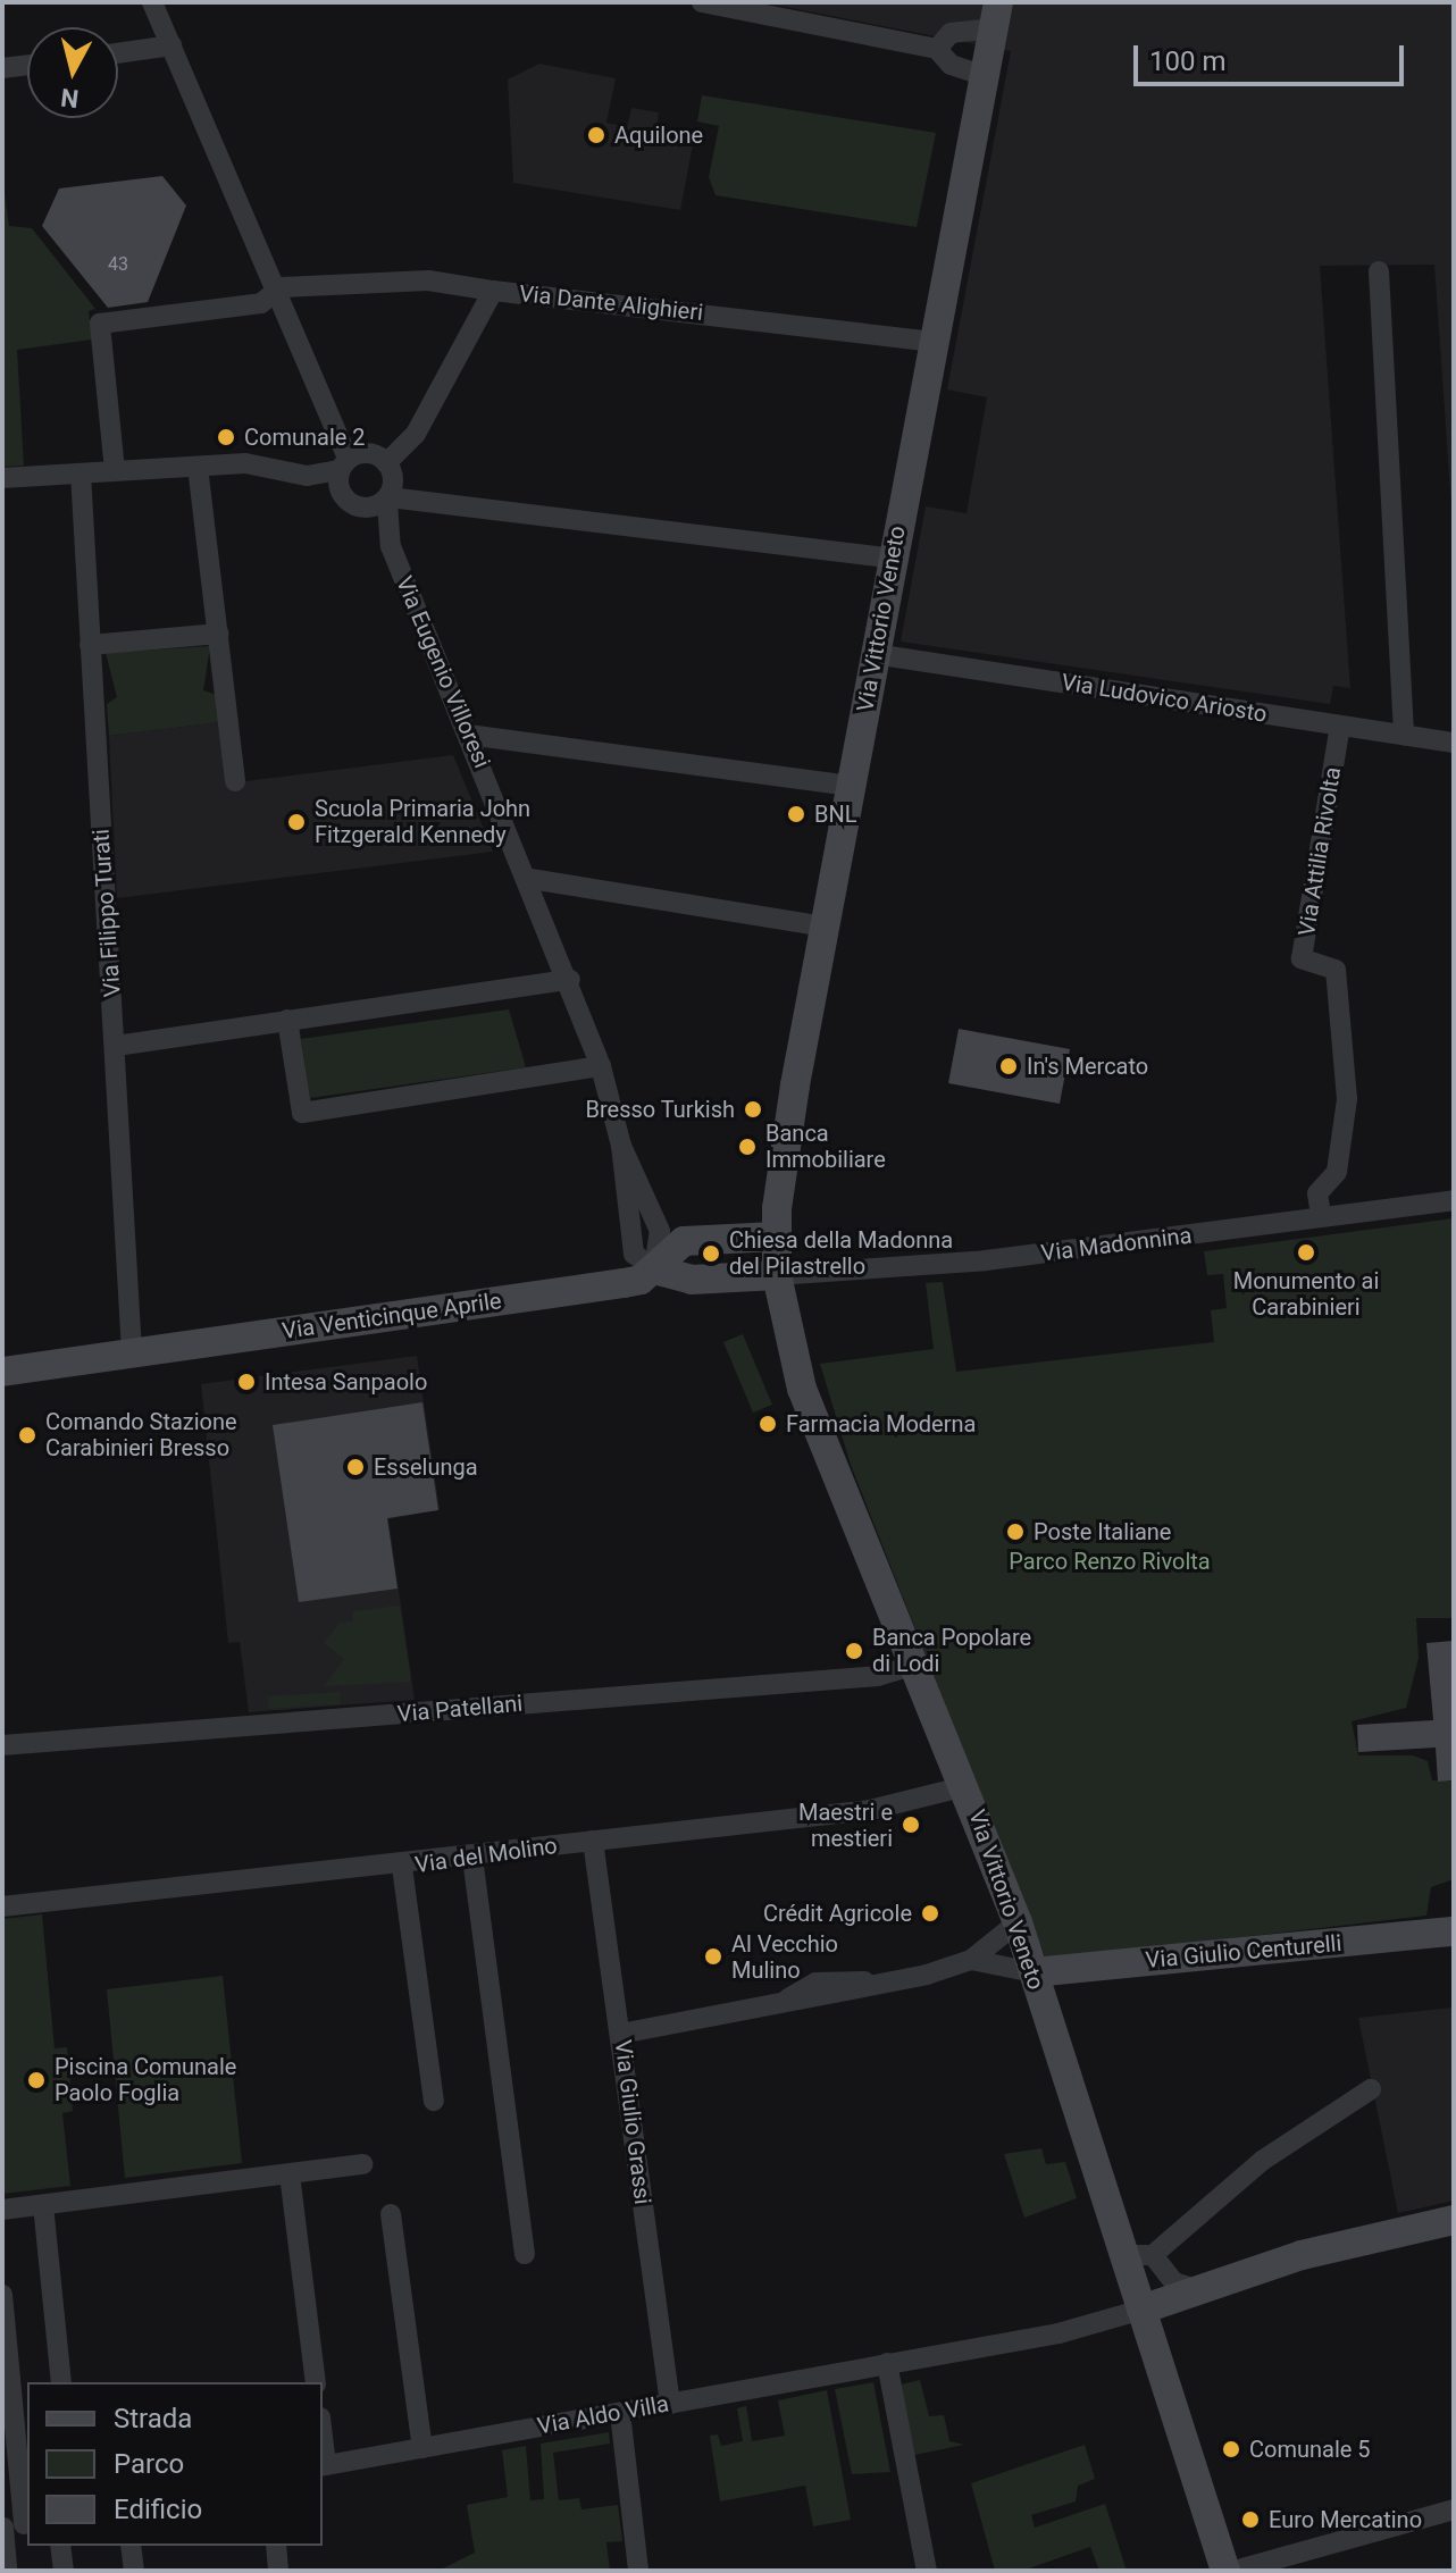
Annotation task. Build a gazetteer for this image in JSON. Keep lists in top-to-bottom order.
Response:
{
  "streets": {
    "main road": ["Via Vittorio Veneto", "Via Venticinque Aprile", "Via Giulio Centurelli"],
    "street": [
      "Via Dante Alighieri",
      "Via Eugenio Villoresi",
      "Via Ludovico Ariosto",
      "Via Attilia Rivolta",
      "Via Filippo Turati",
      "Via Madonnina",
      "Via Patellani",
      "Via del Molino",
      "Via Giulio Grassi",
      "Via Aldo Villa"
    ]
  },
  "crossings": [
    ["Via Dante Alighieri", "Via Vittorio Veneto"],
    ["Via Dante Alighieri", "Via Eugenio Villoresi"],
    ["Via Vittorio Veneto", "Via Ludovico Ariosto"],
    ["Via Vittorio Veneto", "Via Madonnina"],
    ["Via Vittorio Veneto", "Via Patellani"],
    ["Via Vittorio Veneto", "Via del Molino"],
    ["Via Vittorio Veneto", "Via Giulio Centurelli"],
    ["Via Vittorio Veneto", "Via Aldo Villa"],
    ["Via Eugenio Villoresi", "Via Venticinque Aprile"],
    ["Via Ludovico Ariosto", "Via Attilia Rivolta"],
    ["Via Attilia Rivolta", "Via Madonnina"],
    ["Via Filippo Turati", "Via Venticinque Aprile"],
    ["Via del Molino", "Via Giulio Grassi"],
    ["Via Giulio Grassi", "Via Aldo Villa"]
  ],
  "parks": ["Parco Renzo Rivolta"],
  "places": [
    "Aquilone",
    "Comunale 2",
    "BNL",
    "Scuola Primaria John Fitzgerald Kennedy",
    "In's Mercato",
    "Bresso Turkish",
    "Banca Immobiliare",
    "Monumento ai Carabinieri",
    "Chiesa della Madonna del Pilastrello",
    "Intesa Sanpaolo",
    "Farmacia Moderna",
    "Comando Stazione Carabinieri Bresso",
    "Esselunga",
    "Poste Italiane",
    "Banca Popolare di Lodi",
    "Maestri e mestieri",
    "Crédit Agricole",
    "Al Vecchio Mulino",
    "Piscina Comunale Paolo Foglia",
    "Comunale 5",
    "Euro Mercatino"
  ],
  "house_numbers": ["43"],
  "legend": ["Strada", "Parco", "Edificio"],
  "scale_bar": "100 m",
  "north": "bottom"
}
